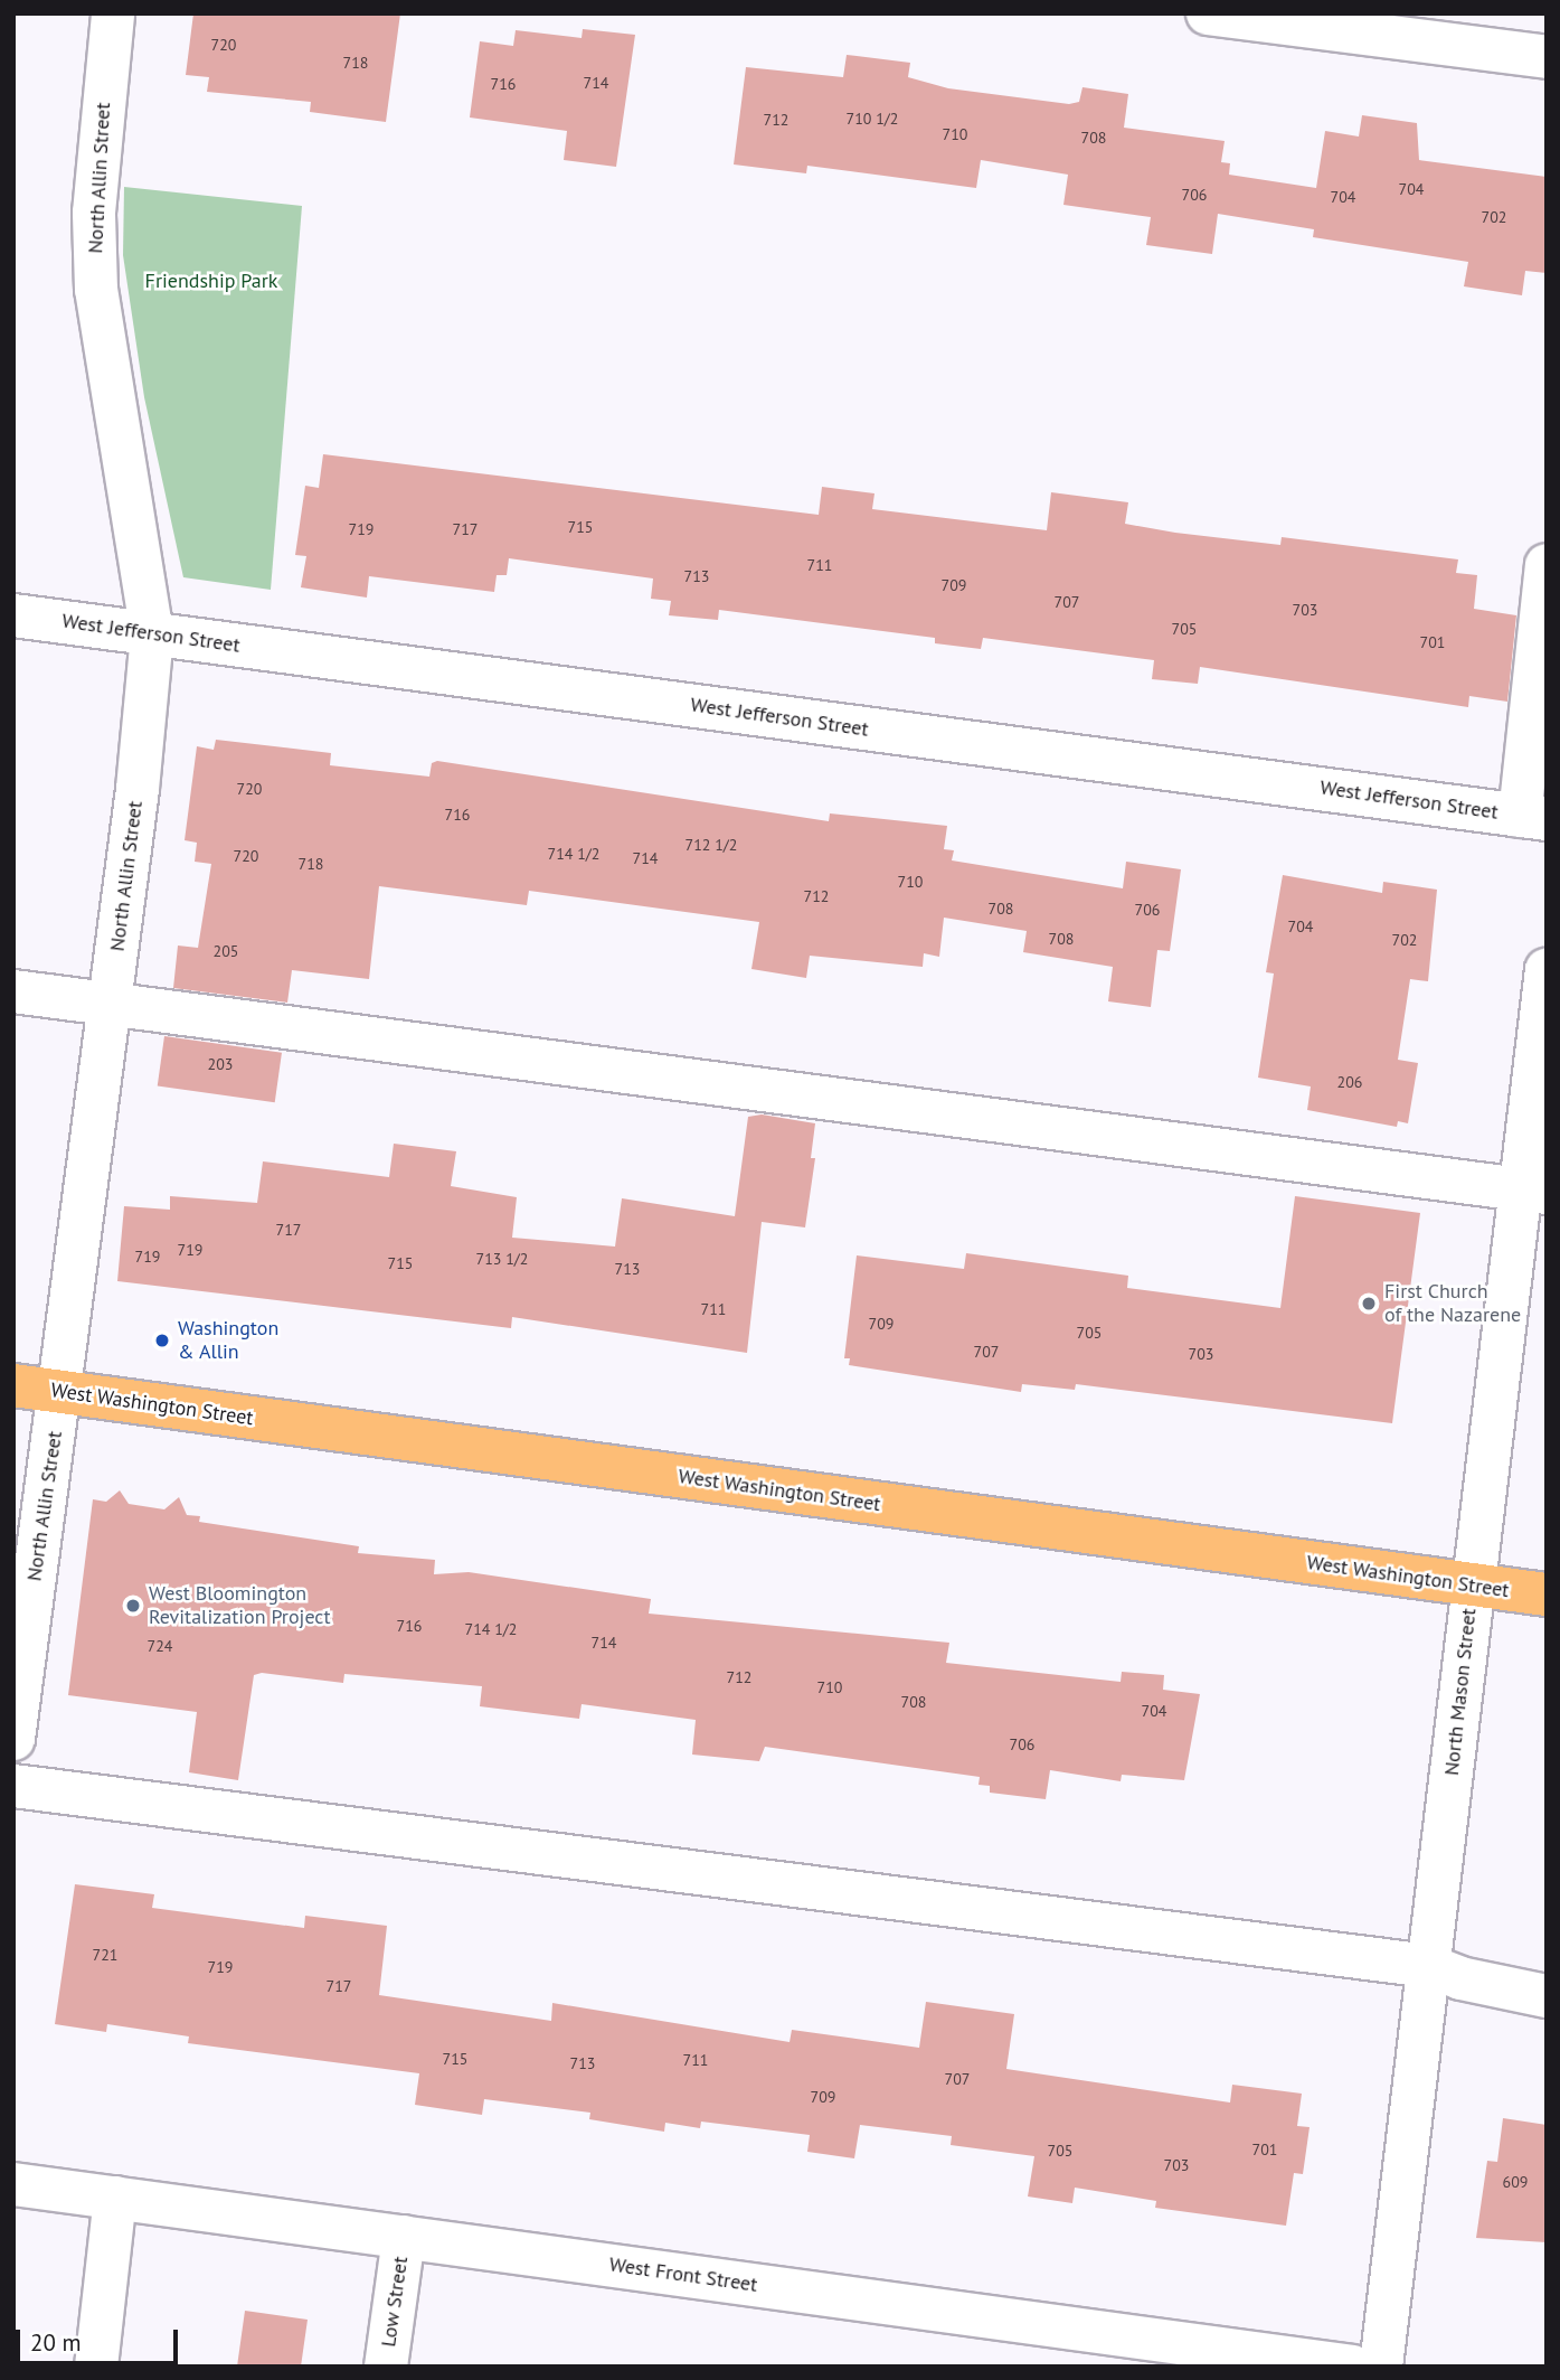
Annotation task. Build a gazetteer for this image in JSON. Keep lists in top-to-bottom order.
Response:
{
  "streets": {
    "main road": ["West Washington Street"],
    "street": [
      "North Allin Street",
      "West Jefferson Street",
      "North Mason Street",
      "West Front Street",
      "Low Street"
    ]
  },
  "crossings": [
    ["North Allin Street", "West Jefferson Street"],
    ["North Allin Street", "West Washington Street"],
    ["West Washington Street", "North Mason Street"],
    ["West Front Street", "Low Street"]
  ],
  "parks": ["Friendship Park"],
  "places": ["First Church of the Nazarene", "Washington & Allin", "West Bloomington Revitalization Project"],
  "house_numbers": [
    "720",
    "718",
    "714",
    "716",
    "710 1/2",
    "712",
    "710",
    "708",
    "704",
    "706",
    "704",
    "702",
    "715",
    "719",
    "717",
    "711",
    "713",
    "709",
    "707",
    "703",
    "705",
    "701",
    "720",
    "716",
    "712 1/2",
    "714 1/2",
    "720",
    "714",
    "718",
    "710",
    "712",
    "708",
    "706",
    "704",
    "708",
    "702",
    "205",
    "203",
    "206",
    "717",
    "719",
    "719",
    "713 1/2",
    "715",
    "713",
    "711",
    "709",
    "705",
    "707",
    "703",
    "716",
    "714 1/2",
    "714",
    "724",
    "712",
    "710",
    "708",
    "704",
    "706",
    "721",
    "719",
    "717",
    "715",
    "711",
    "713",
    "707",
    "709",
    "701",
    "705",
    "703",
    "609"
  ],
  "scale_bar": "20 m"
}
